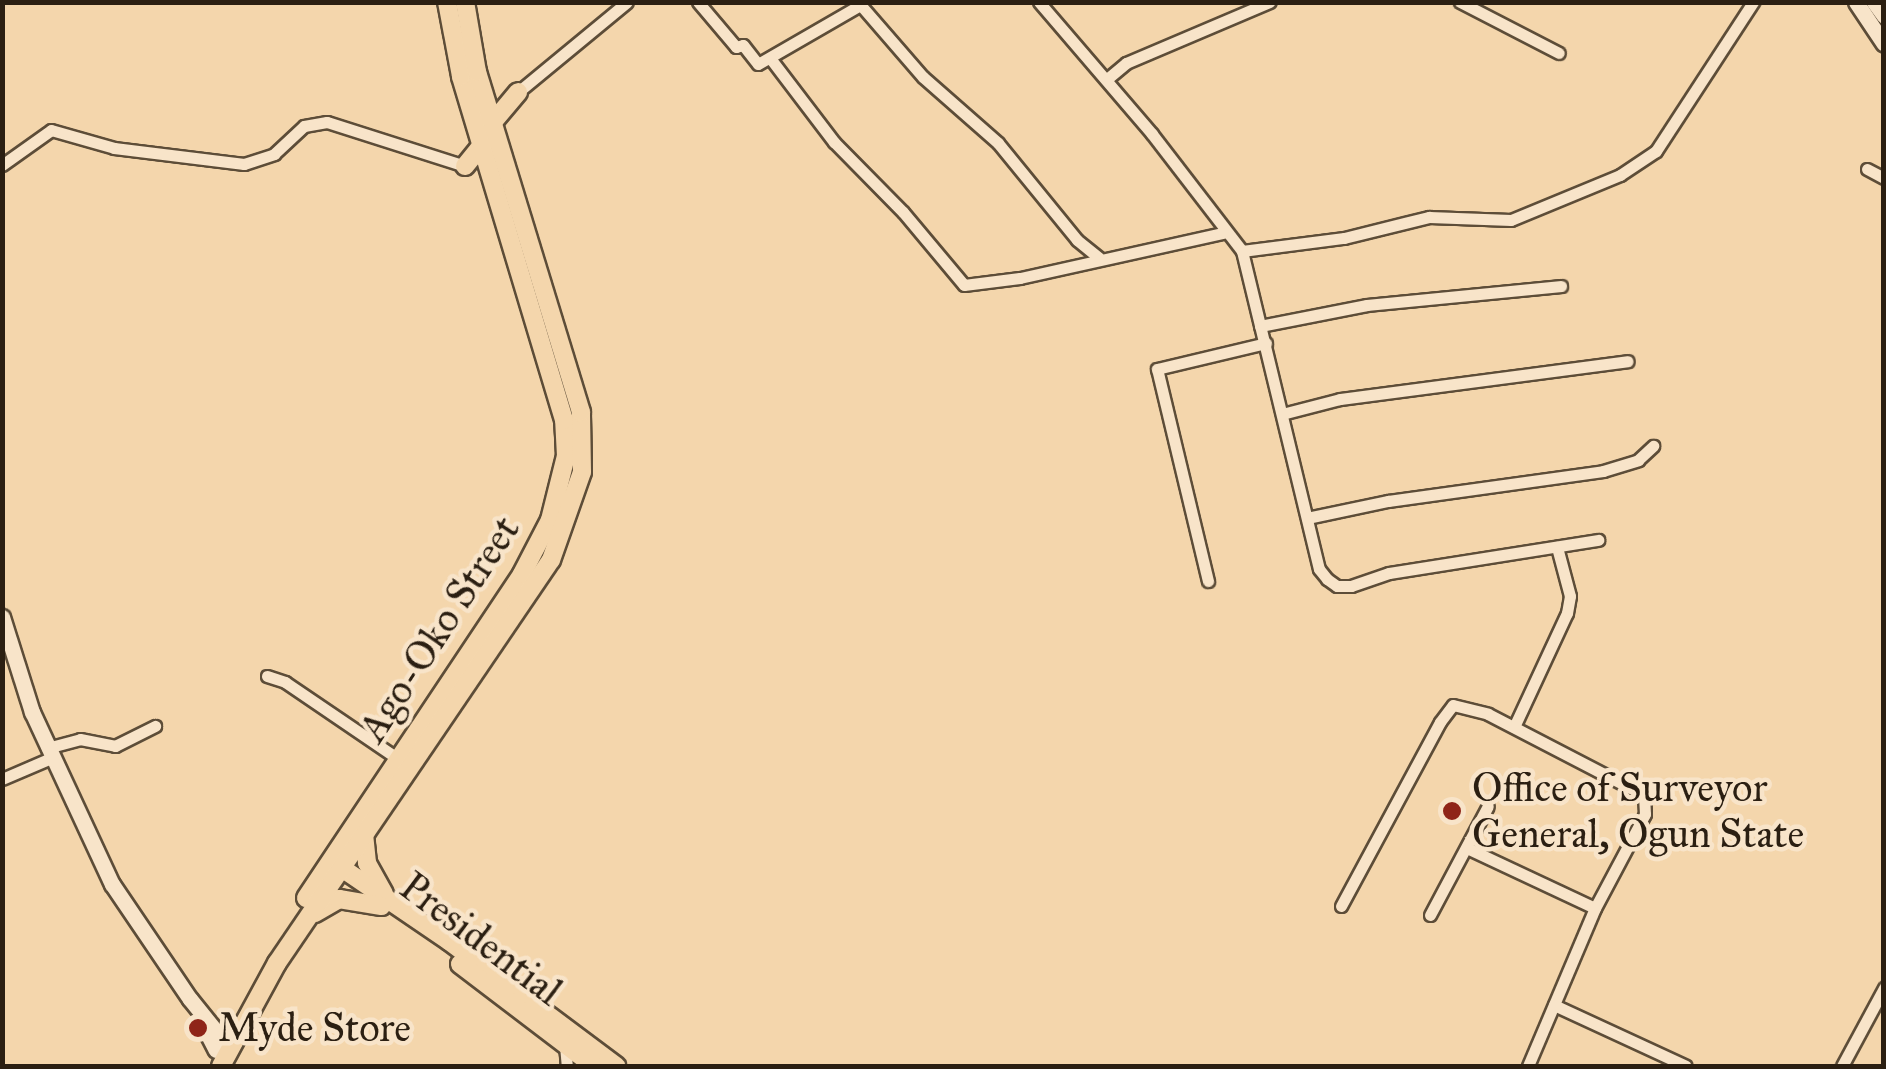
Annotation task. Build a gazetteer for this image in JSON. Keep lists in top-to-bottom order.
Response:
{
  "streets": {
    "main road": ["Ago-Oko Street", "Presidential"]
  },
  "crossings": [
    ["Ago-Oko Street", "Presidential"]
  ],
  "places": ["Office of Surveyor General, Ogun State", "Myde Store"]
}
